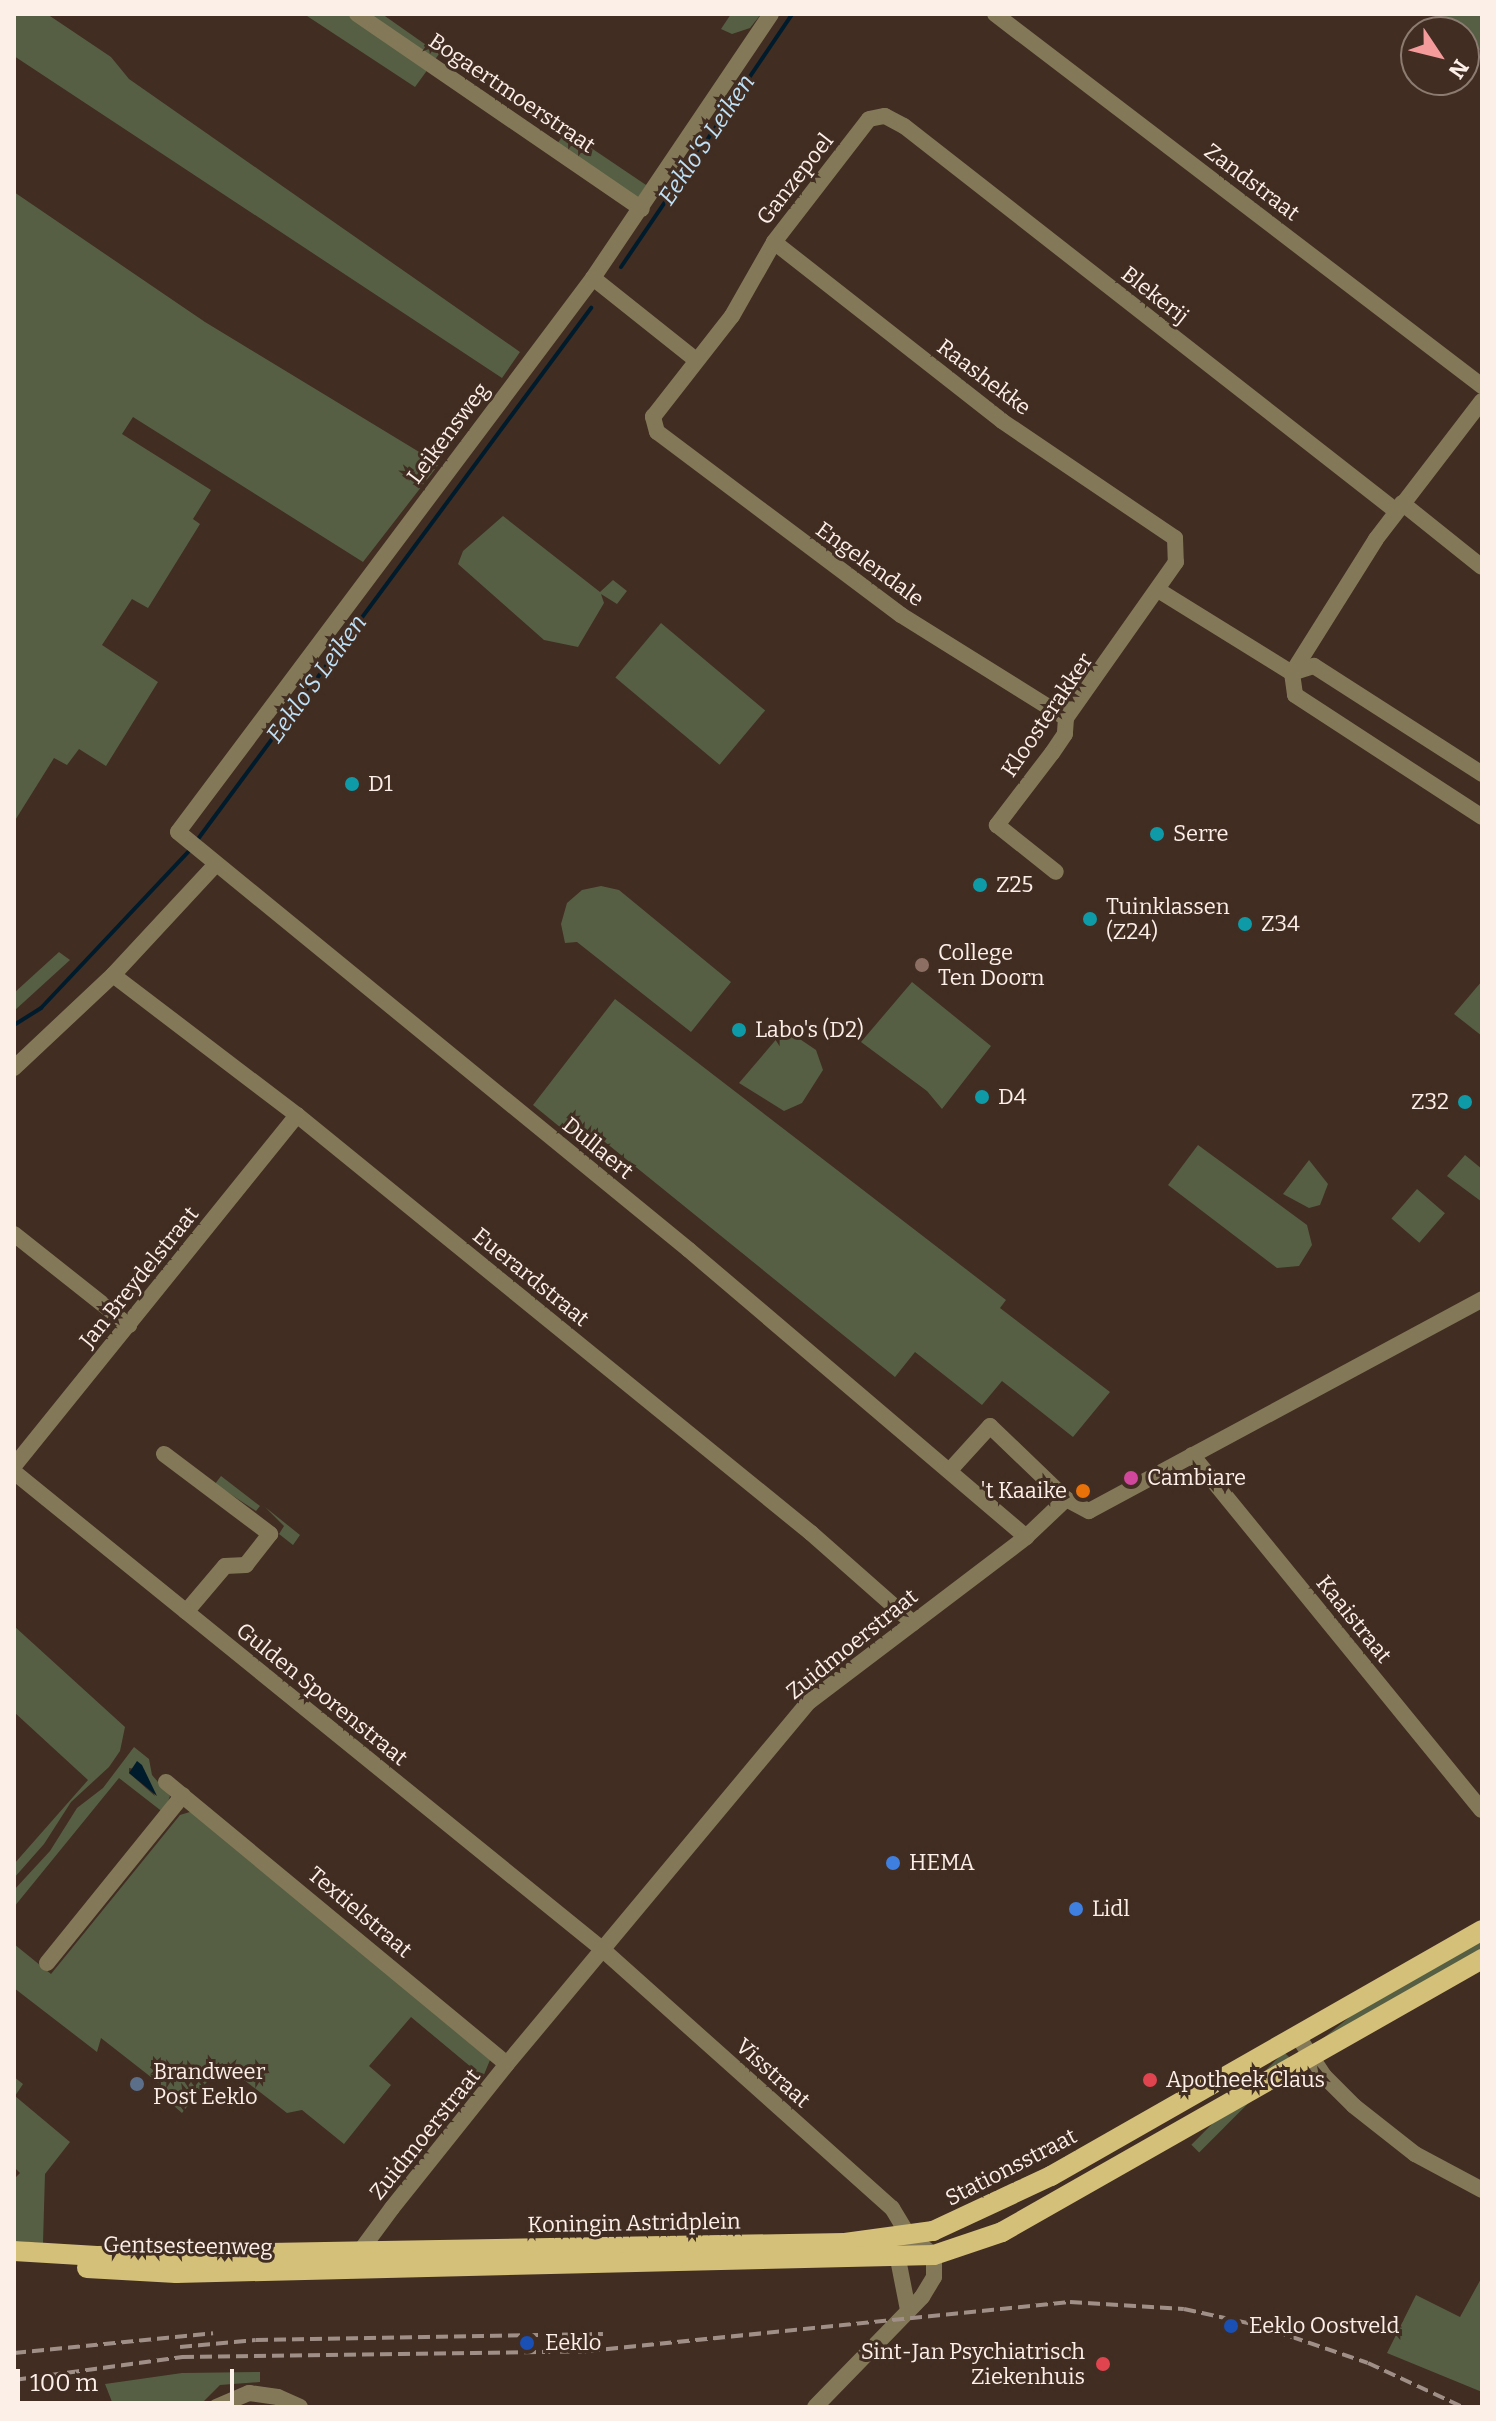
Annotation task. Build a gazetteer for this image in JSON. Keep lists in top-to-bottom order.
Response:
{
  "streets": {
    "main road": ["Stationsstraat", "Koningin Astridplein", "Gentsesteenweg"],
    "street": [
      "Bogaertmoerstraat",
      "Ganzepoel",
      "Zandstraat",
      "Blekerij",
      "Raashekke",
      "Leikensweg",
      "Engelendale",
      "Kloosterakker",
      "Dullaert",
      "Jan Breydelstraat",
      "Euerardstraat",
      "Kaaistraat",
      "Zuidmoerstraat",
      "Gulden Sporenstraat",
      "Textielstraat",
      "Visstraat"
    ]
  },
  "crossings": [
    ["Bogaertmoerstraat", "Leikensweg"],
    ["Ganzepoel", "Blekerij"],
    ["Ganzepoel", "Raashekke"],
    ["Ganzepoel", "Engelendale"],
    ["Raashekke", "Kloosterakker"],
    ["Leikensweg", "Dullaert"],
    ["Engelendale", "Kloosterakker"],
    ["Dullaert", "Zuidmoerstraat"],
    ["Jan Breydelstraat", "Euerardstraat"],
    ["Euerardstraat", "Zuidmoerstraat"],
    ["Zuidmoerstraat", "Gulden Sporenstraat"],
    ["Zuidmoerstraat", "Textielstraat"],
    ["Zuidmoerstraat", "Visstraat"],
    ["Zuidmoerstraat", "Koningin Astridplein"],
    ["Zuidmoerstraat", "Gentsesteenweg"],
    ["Gulden Sporenstraat", "Visstraat"],
    ["Visstraat", "Stationsstraat"],
    ["Visstraat", "Koningin Astridplein"],
    ["Stationsstraat", "Koningin Astridplein"],
    ["Koningin Astridplein", "Gentsesteenweg"]
  ],
  "water": ["Eeklo'S Leiken"],
  "places": [
    "D1",
    "Serre",
    "Z25",
    "Tuinklassen (Z24)",
    "Z34",
    "College Ten Doorn",
    "Labo's (D2)",
    "D4",
    "Z32",
    "Cambiare",
    "'t Kaaike",
    "HEMA",
    "Lidl",
    "Apotheek Claus",
    "Brandweer Post Eeklo",
    "Eeklo Oostveld",
    "Eeklo",
    "Sint-Jan Psychiatrisch Ziekenhuis"
  ],
  "scale_bar": "100 m",
  "north": "bottom right"
}
